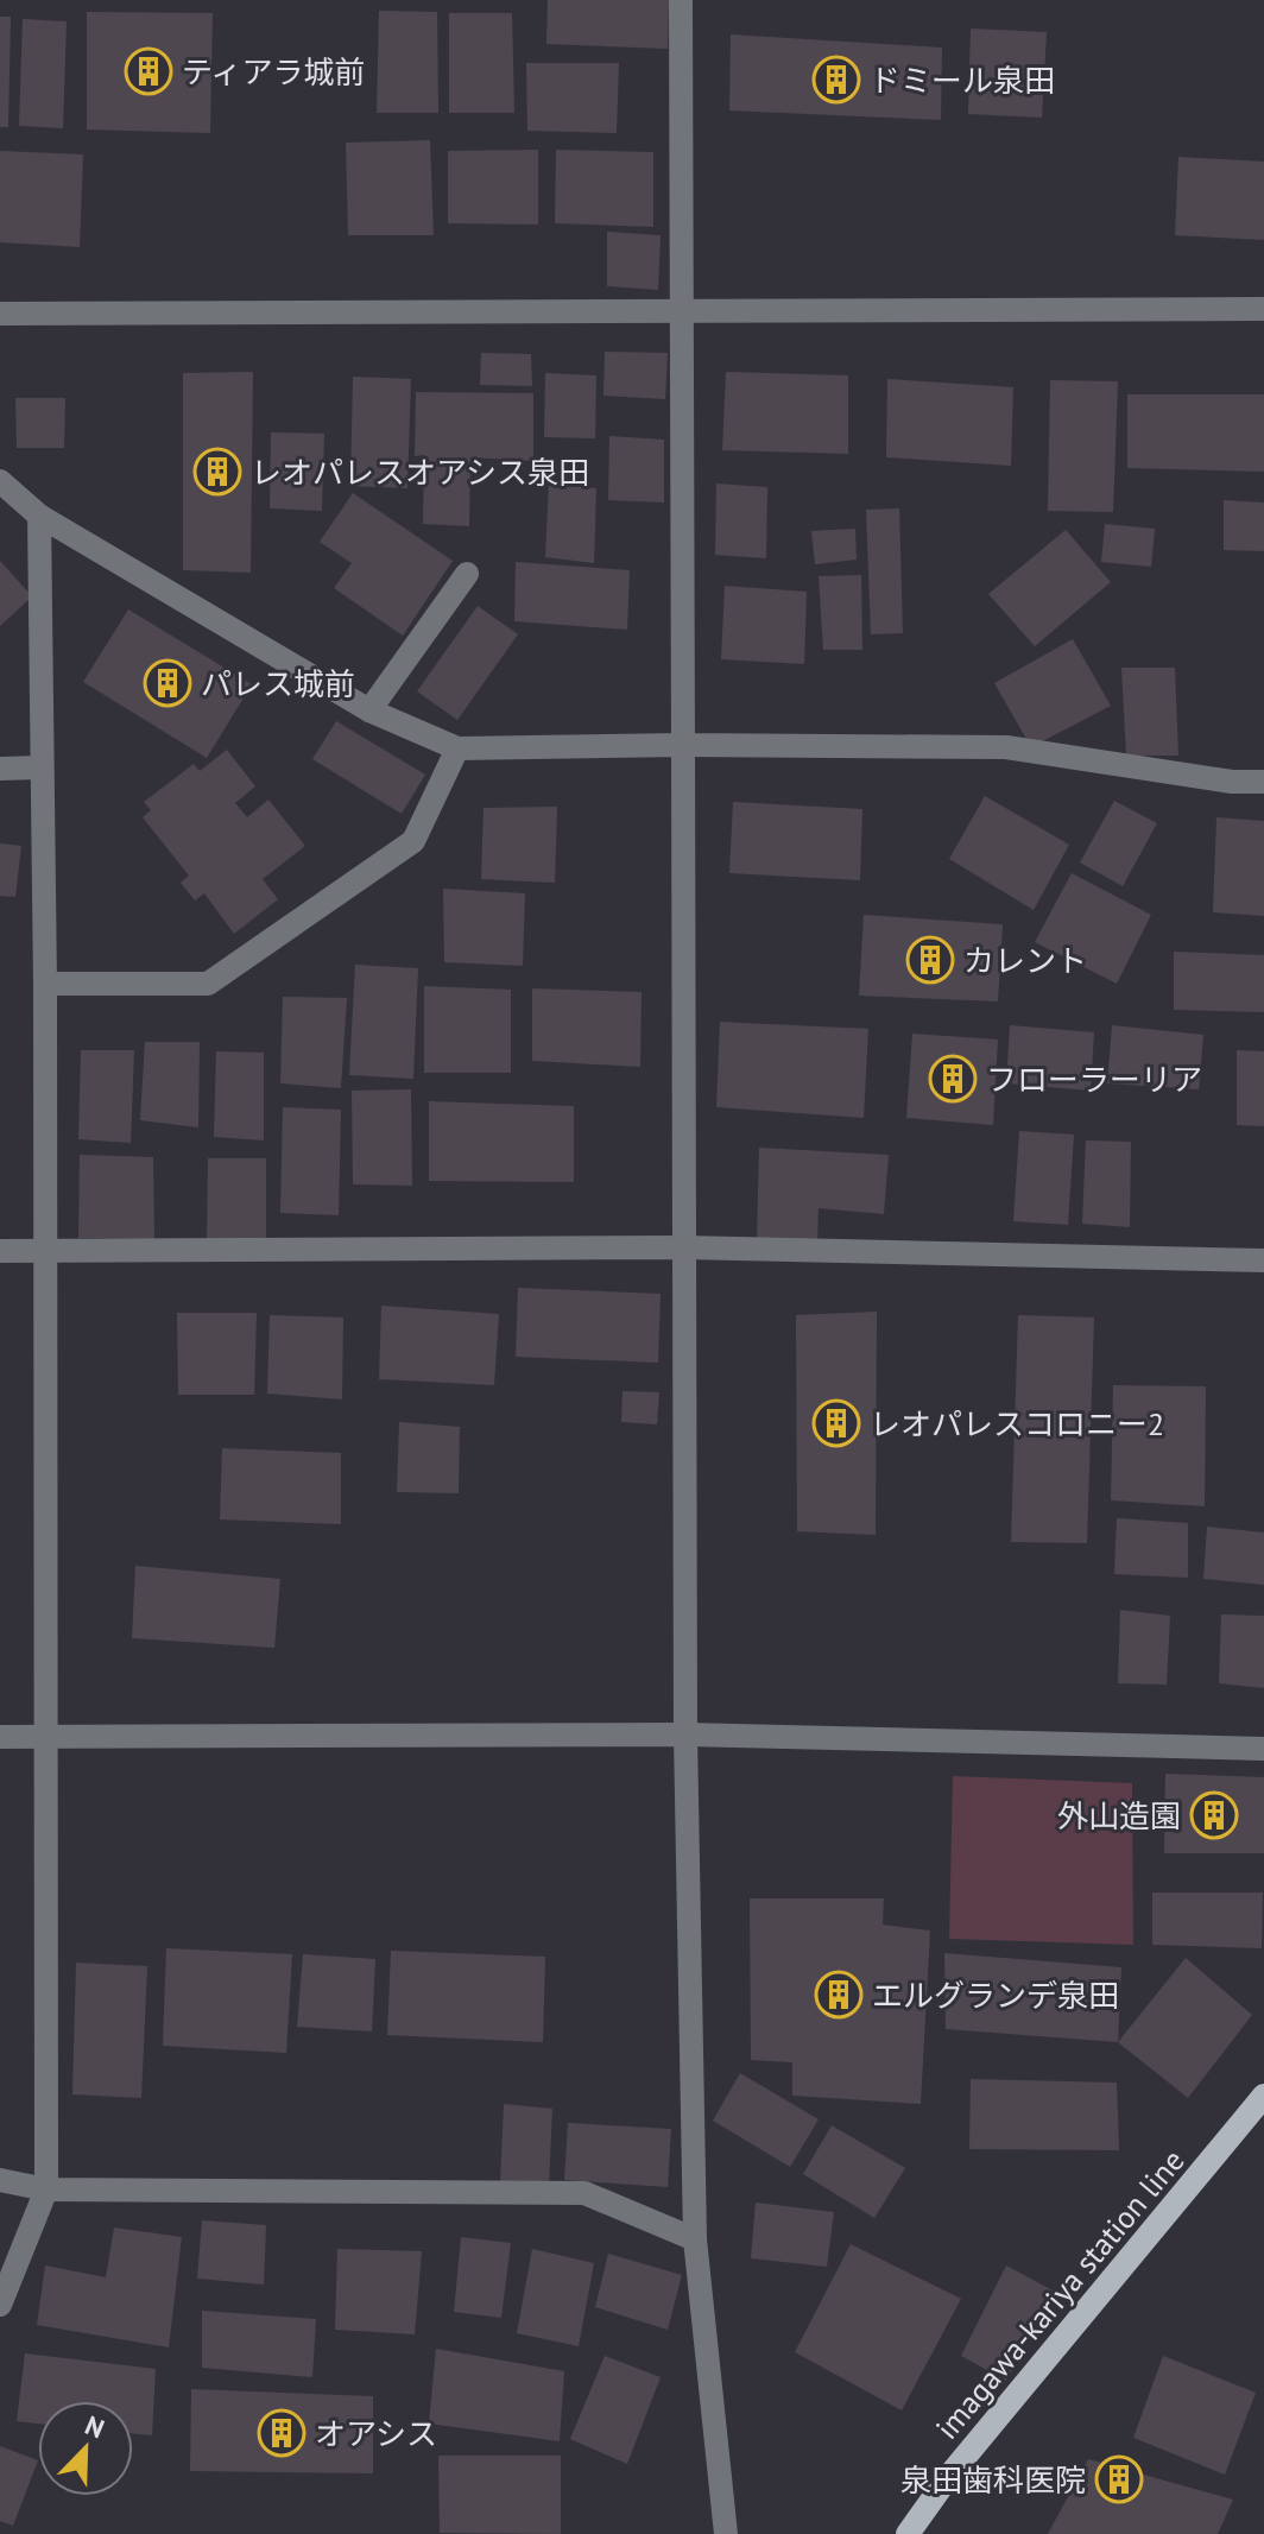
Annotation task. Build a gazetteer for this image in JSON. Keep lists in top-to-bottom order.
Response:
{
  "streets": {
    "main road": ["imagawa-kariya station line"]
  },
  "places": {
    "building": [
      "ティアラ城前",
      "ドミール泉田",
      "レオパレスオアシス泉田",
      "パレス城前",
      "カレント",
      "フローラーリア",
      "レオパレスコロニー2",
      "外山造園",
      "エルグランデ泉田",
      "オアシス",
      "泉田歯科医院"
    ]
  },
  "north": "top right"
}
